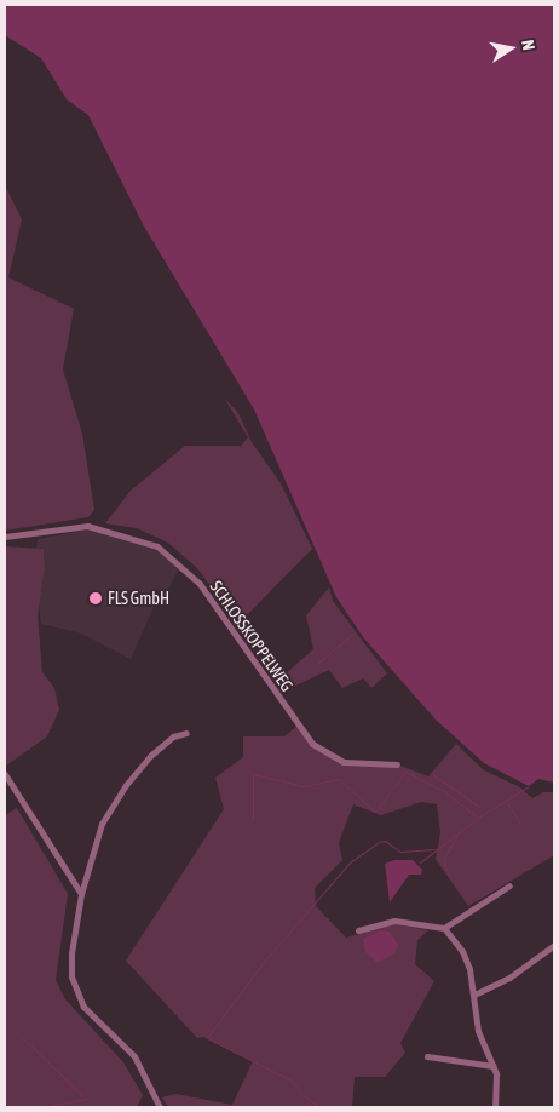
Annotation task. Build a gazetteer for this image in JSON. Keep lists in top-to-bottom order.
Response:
{
  "streets": {
    "street": ["SCHLOSSKOPPELWEG"]
  },
  "places": ["FLS GmbH"],
  "north": "right"
}
